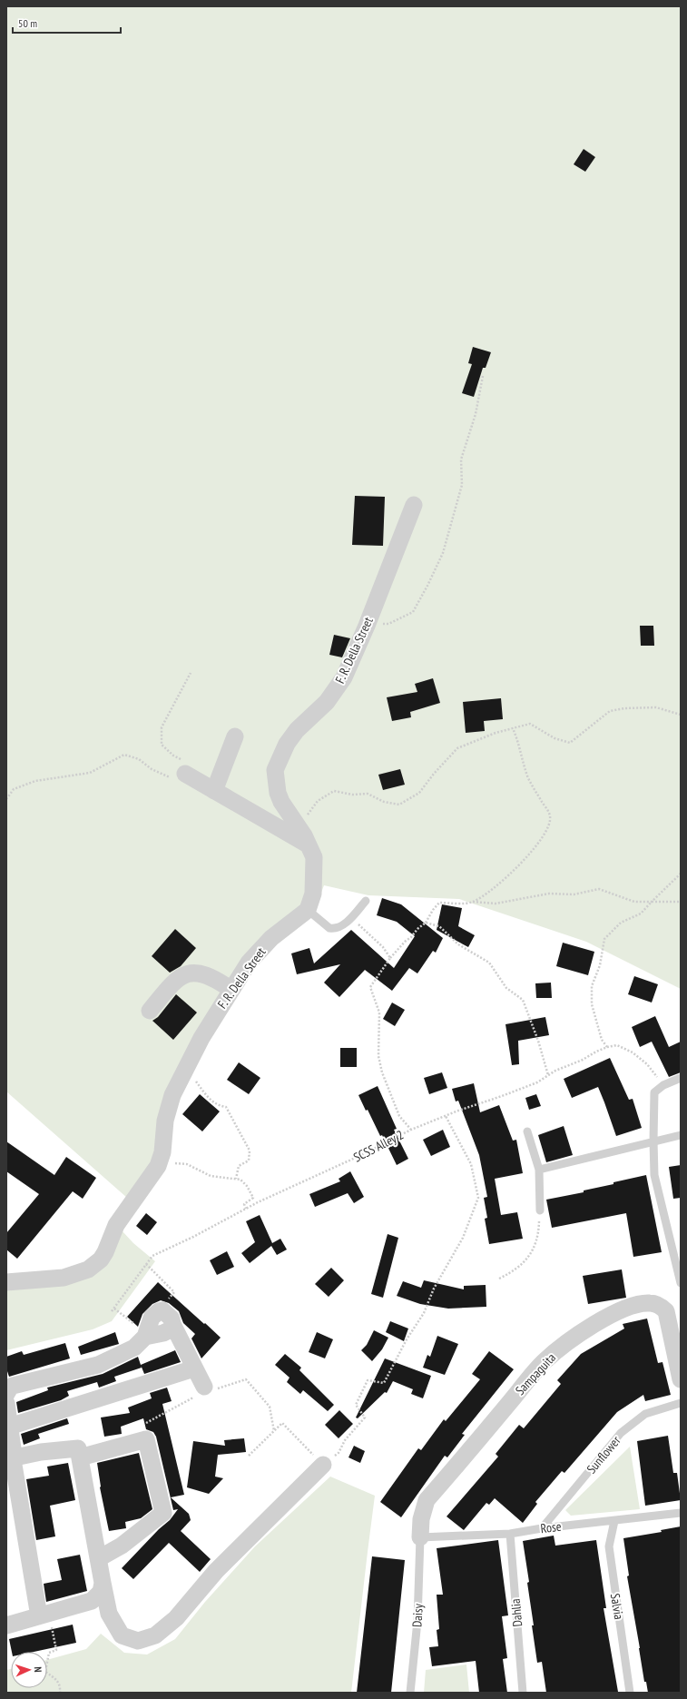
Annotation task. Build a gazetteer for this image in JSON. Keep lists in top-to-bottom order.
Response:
{
  "streets": {
    "street": ["F. R. Della Street", "Sampaguita"],
    "lane": [
      "Sunflower",
      "Rose",
      "Salvia",
      "Dahlia",
      "Daisy"
    ],
    "path": ["SCSS Alley 2"]
  },
  "crossings": [
    ["Sampaguita", "Rose"],
    ["Sampaguita", "Daisy"],
    ["Sunflower", "Rose"],
    ["Rose", "Salvia"],
    ["Rose", "Dahlia"],
    ["Rose", "Daisy"]
  ],
  "scale_bar": "50 m",
  "north": "right"
}
